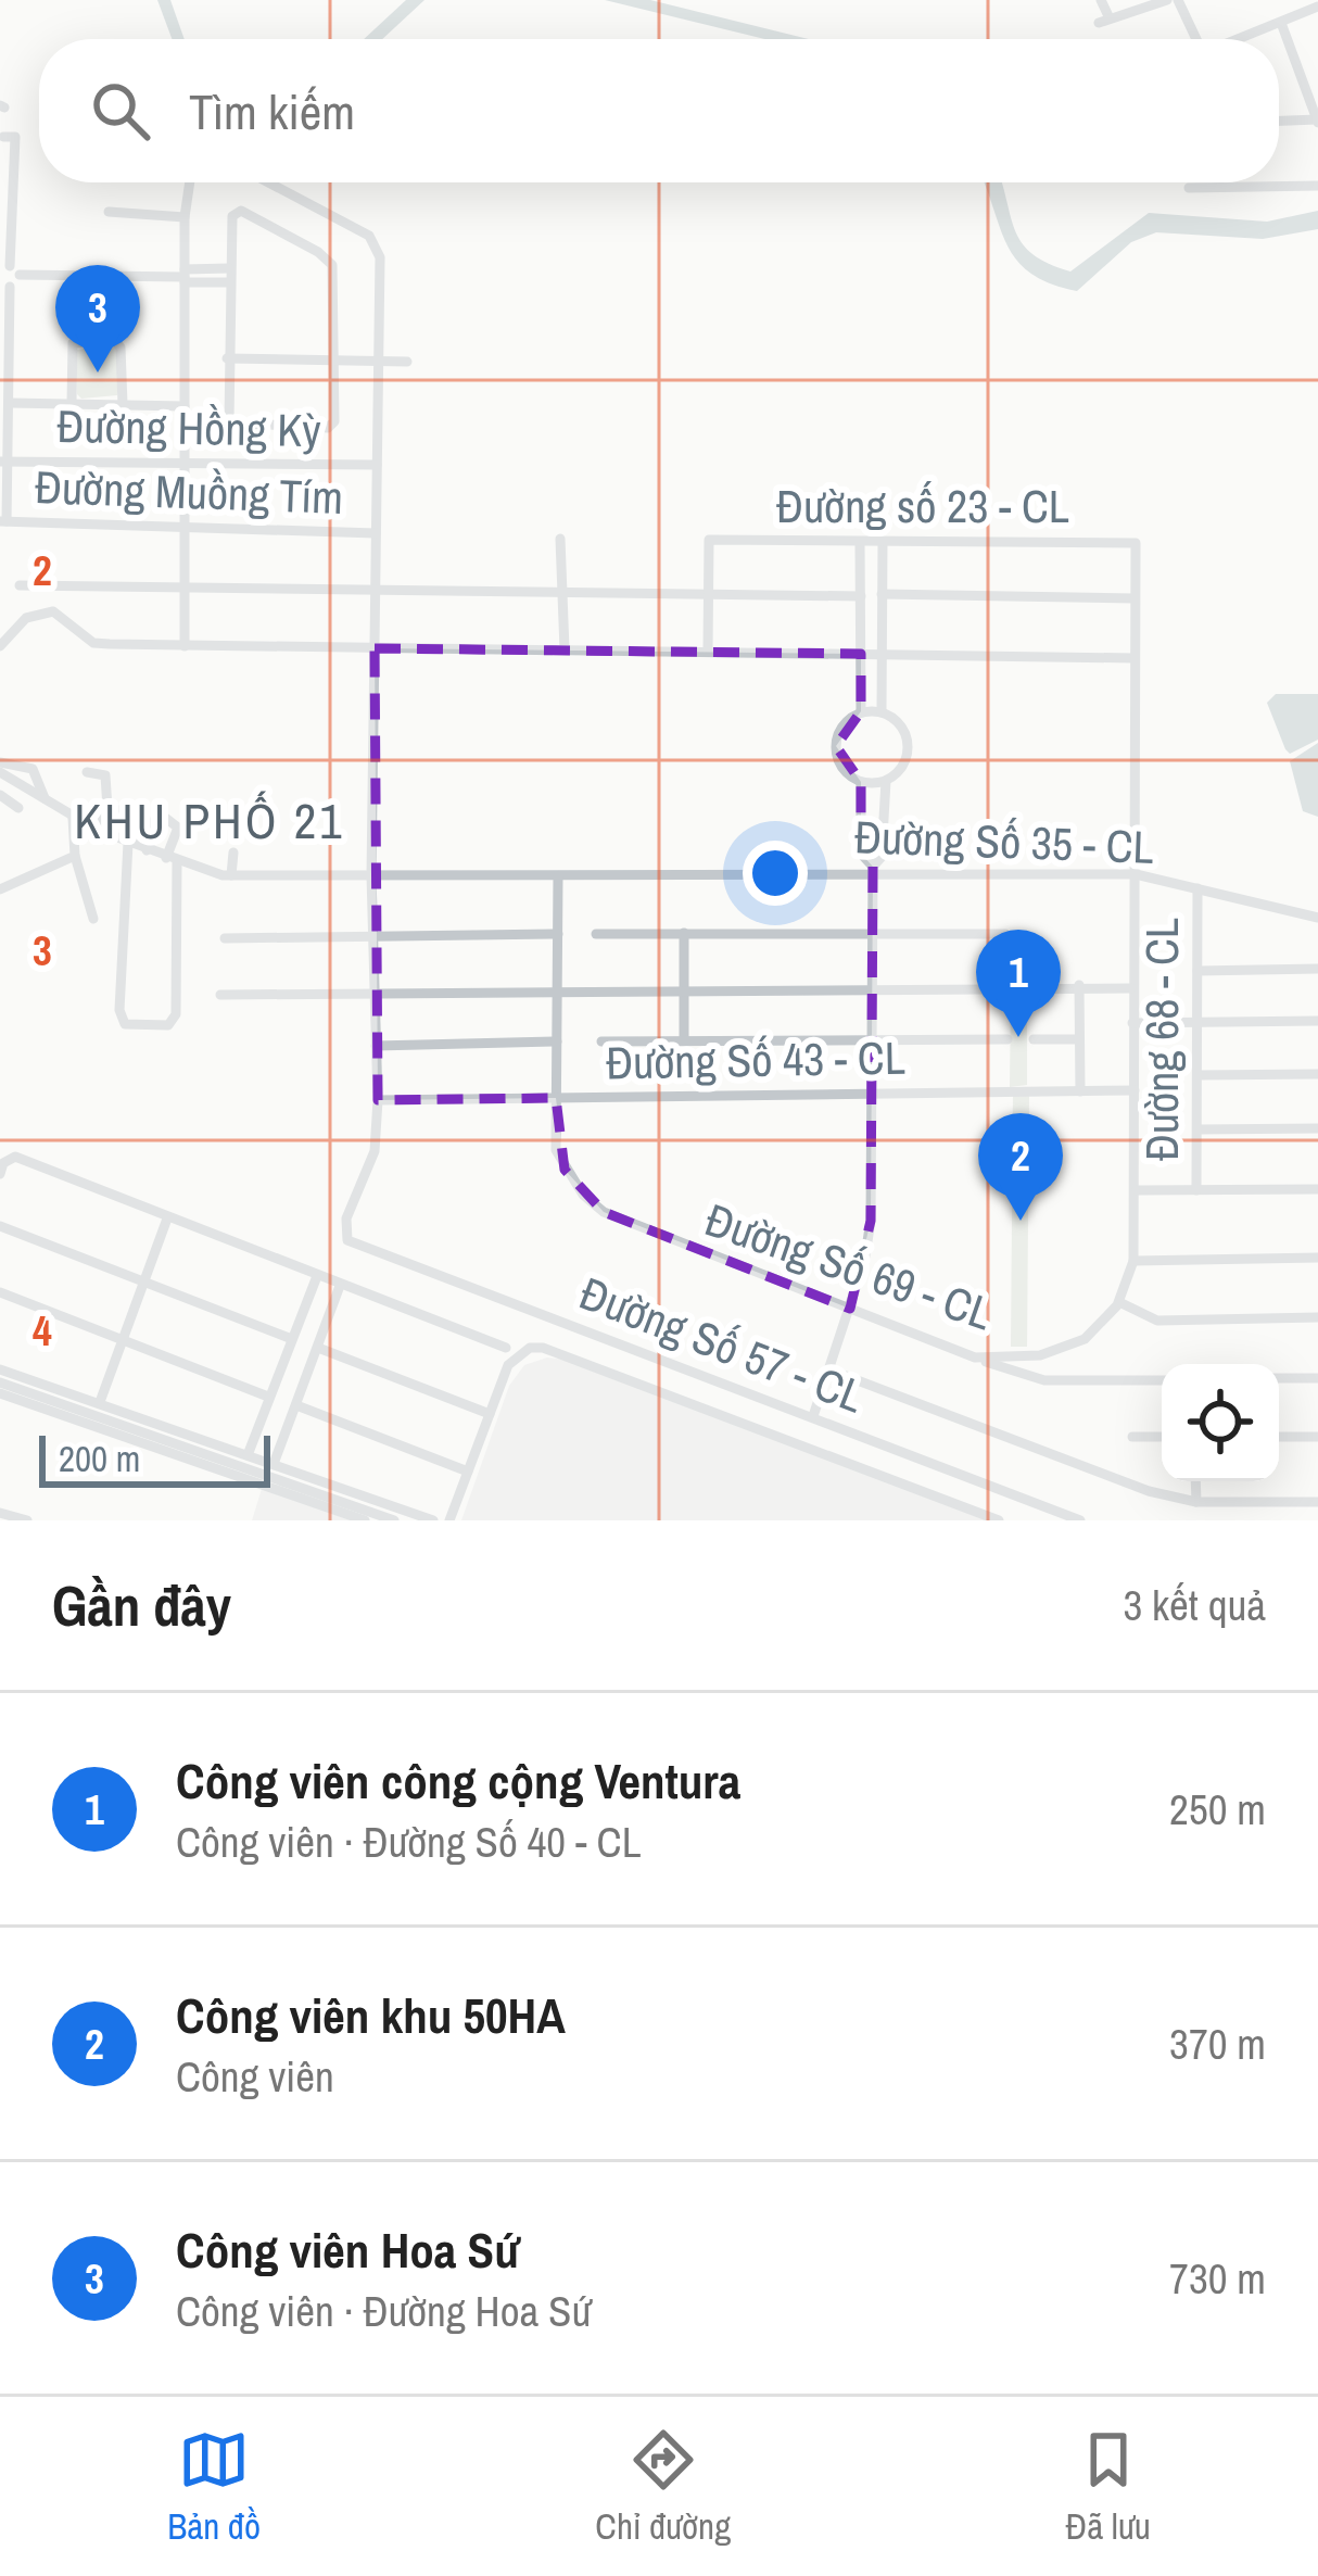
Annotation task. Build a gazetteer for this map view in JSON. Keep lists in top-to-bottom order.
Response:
{
  "streets": {
    "street": [
      "Đường Hồng Kỳ",
      "Đường Muồng Tím",
      "Đường số 23 - CL",
      "Đường Số 35 - CL",
      "Đường 68 - CL",
      "Đường Số 43 - CL",
      "Đường Số 69 - CL",
      "Đường Số 57 - CL"
    ]
  },
  "crossings": [
    ["Đường số 23 - CL", "Đường Số 69 - CL"],
    ["Đường Số 35 - CL", "Đường 68 - CL"],
    ["Đường Số 35 - CL", "Đường Số 69 - CL"],
    ["Đường Số 43 - CL", "Đường Số 69 - CL"],
    ["Đường Số 43 - CL", "Đường Số 57 - CL"]
  ],
  "districts": ["KHU PHỐ 21"],
  "scale_bar": "200 m",
  "page": {
    "search": "Tìm kiếm",
    "pins": ["3", "1", "2"],
    "scale": "200 m",
    "heading": ["Gần đây", "3 kết quả"],
    "list": [
      {
        "mark": "1",
        "name": "Công viên công cộng Ventura",
        "note": "Công viên · Đường Số 40 - CL",
        "value": "250 m"
      },
      {
        "mark": "2",
        "name": "Công viên khu 50HA",
        "note": "Công viên",
        "value": "370 m"
      },
      {
        "mark": "3",
        "name": "Công viên Hoa Sứ",
        "note": "Công viên · Đường Hoa Sứ",
        "value": "730 m"
      }
    ],
    "nav": ["Bản đồ", "Chỉ đường", "Đã lưu"]
  },
  "grid": {
    "rows": ["2", "3", "4"]
  }
}
